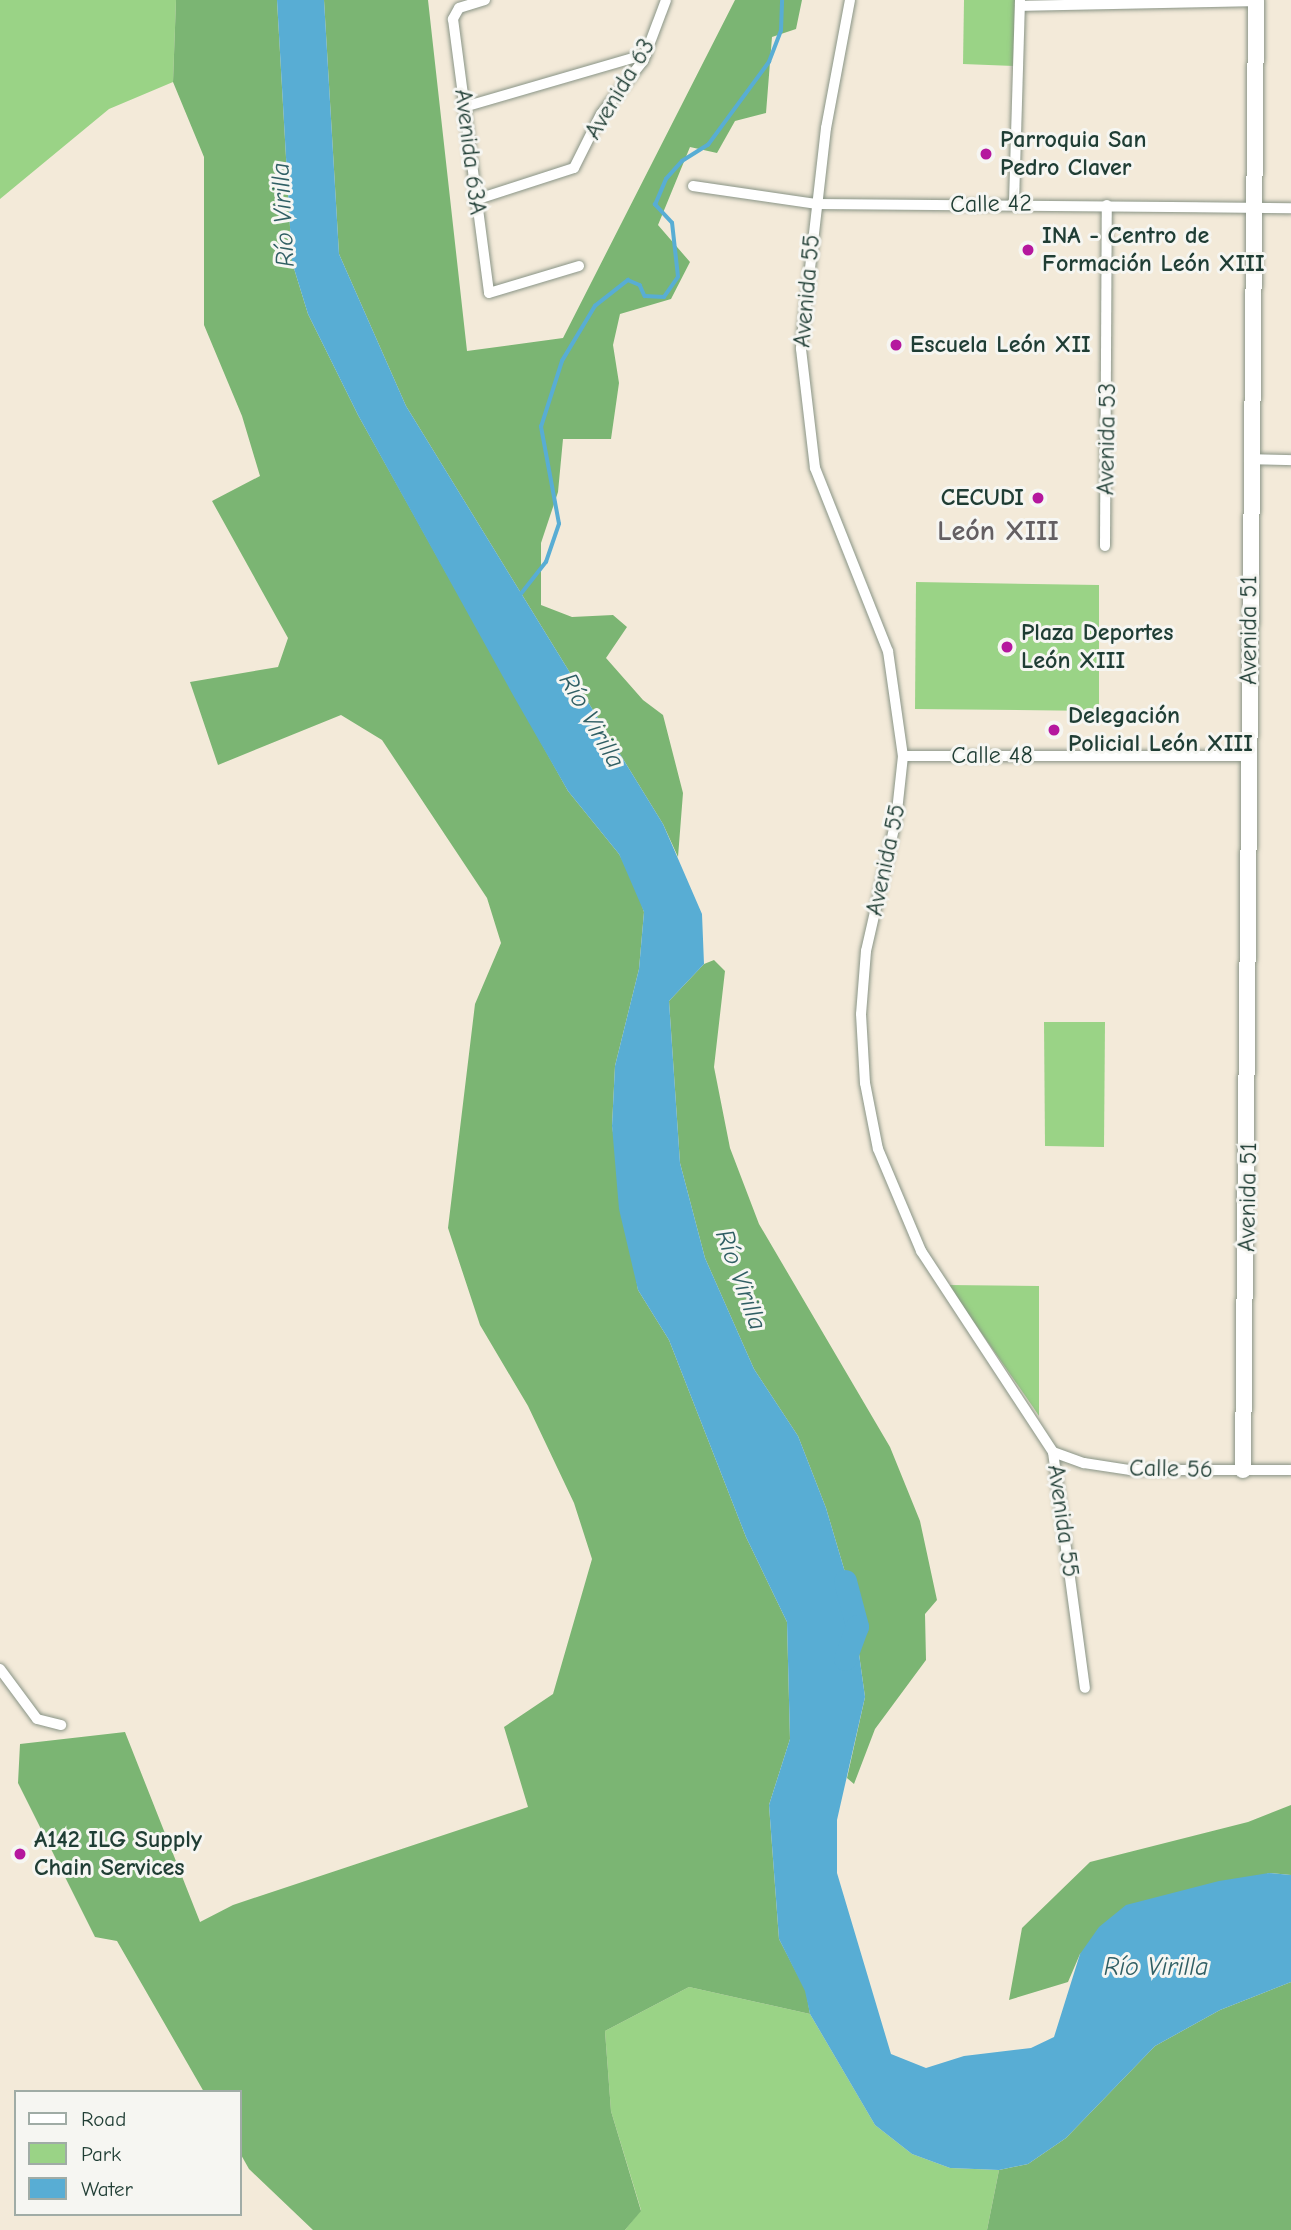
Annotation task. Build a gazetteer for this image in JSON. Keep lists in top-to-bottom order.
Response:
{
  "streets": {
    "street": [
      "Avenida 63",
      "Avenida 63A",
      "Calle 42",
      "Avenida 55",
      "Avenida 53",
      "Avenida 51",
      "Calle 48",
      "Calle 56"
    ]
  },
  "crossings": [
    ["Avenida 63", "Avenida 63A"],
    ["Calle 42", "Avenida 55"],
    ["Calle 42", "Avenida 53"],
    ["Calle 42", "Avenida 51"],
    ["Avenida 55", "Calle 48"],
    ["Avenida 55", "Calle 56"],
    ["Avenida 51", "Calle 48"],
    ["Avenida 51", "Calle 56"]
  ],
  "districts": ["León XIII"],
  "water": ["Río Virilla"],
  "places": [
    "Parroquia San Pedro Claver",
    "INA - Centro de Formación León XIII",
    "Escuela León XII",
    "CECUDI",
    "Plaza Deportes León XIII",
    "Delegación Policial León XIII",
    "A142 ILG Supply Chain Services"
  ],
  "legend": ["Road", "Park", "Water"]
}
